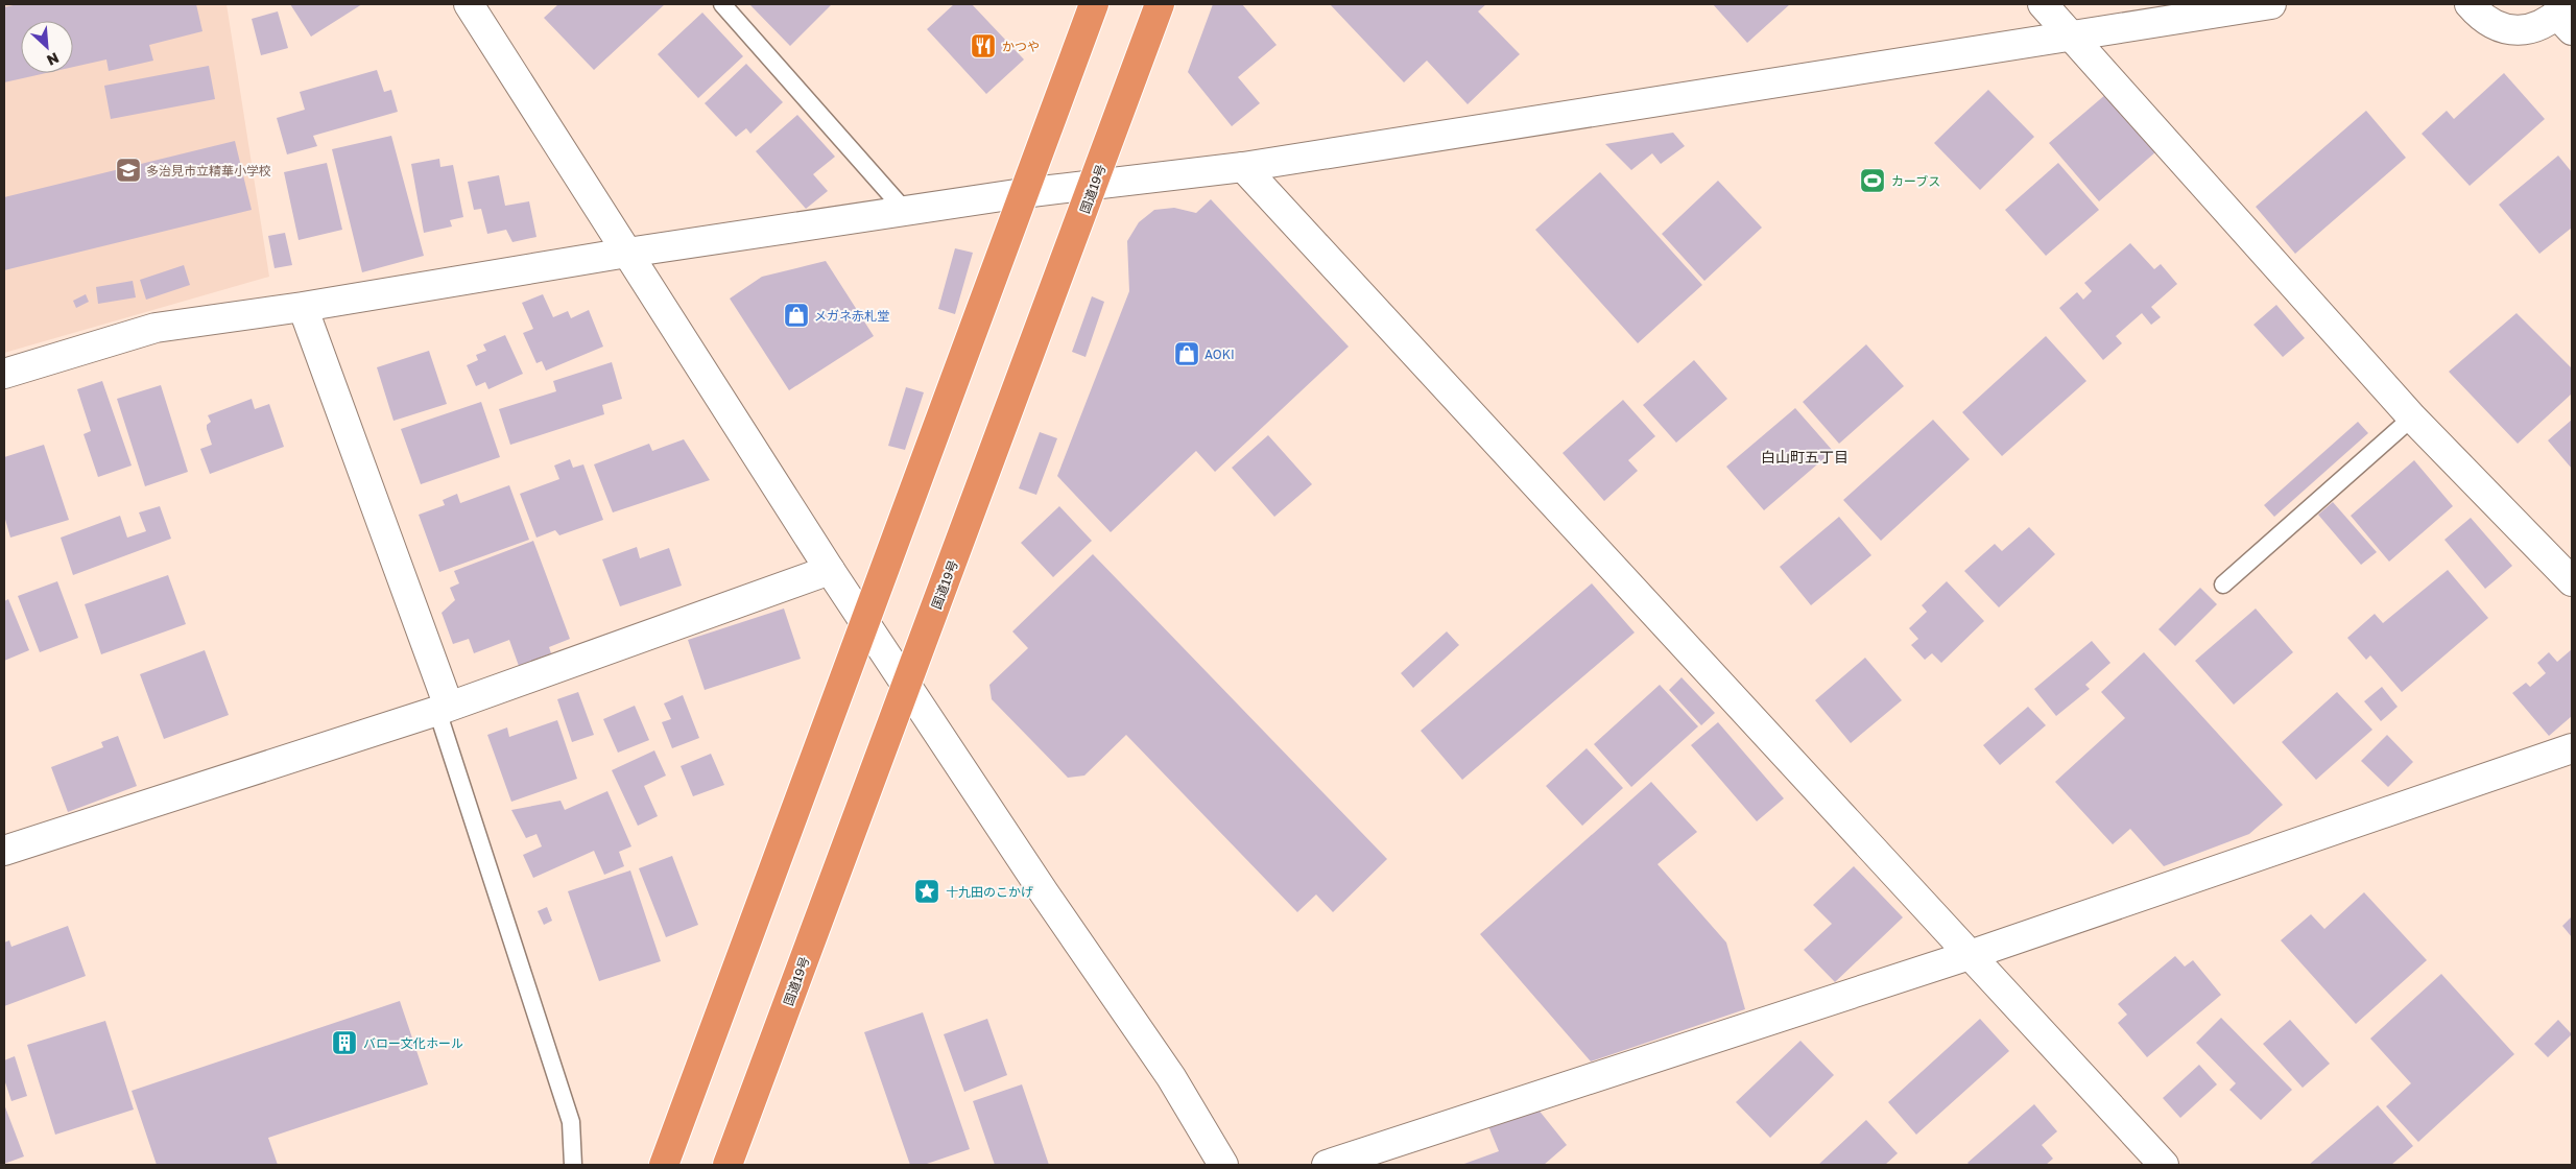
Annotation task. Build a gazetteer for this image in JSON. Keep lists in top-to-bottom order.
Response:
{
  "streets": {
    "highway": ["国道19号"]
  },
  "districts": ["白山町五丁目"],
  "places": {
    "restaurant": ["かつや"],
    "school or university": ["多治見市立精華小学校"],
    "sports": ["カーブス"],
    "shop": ["メガネ赤札堂", "AOKI"],
    "place": ["十九田のこかげ"],
    "building": ["バロー文化ホール"]
  },
  "north": "bottom right"
}
